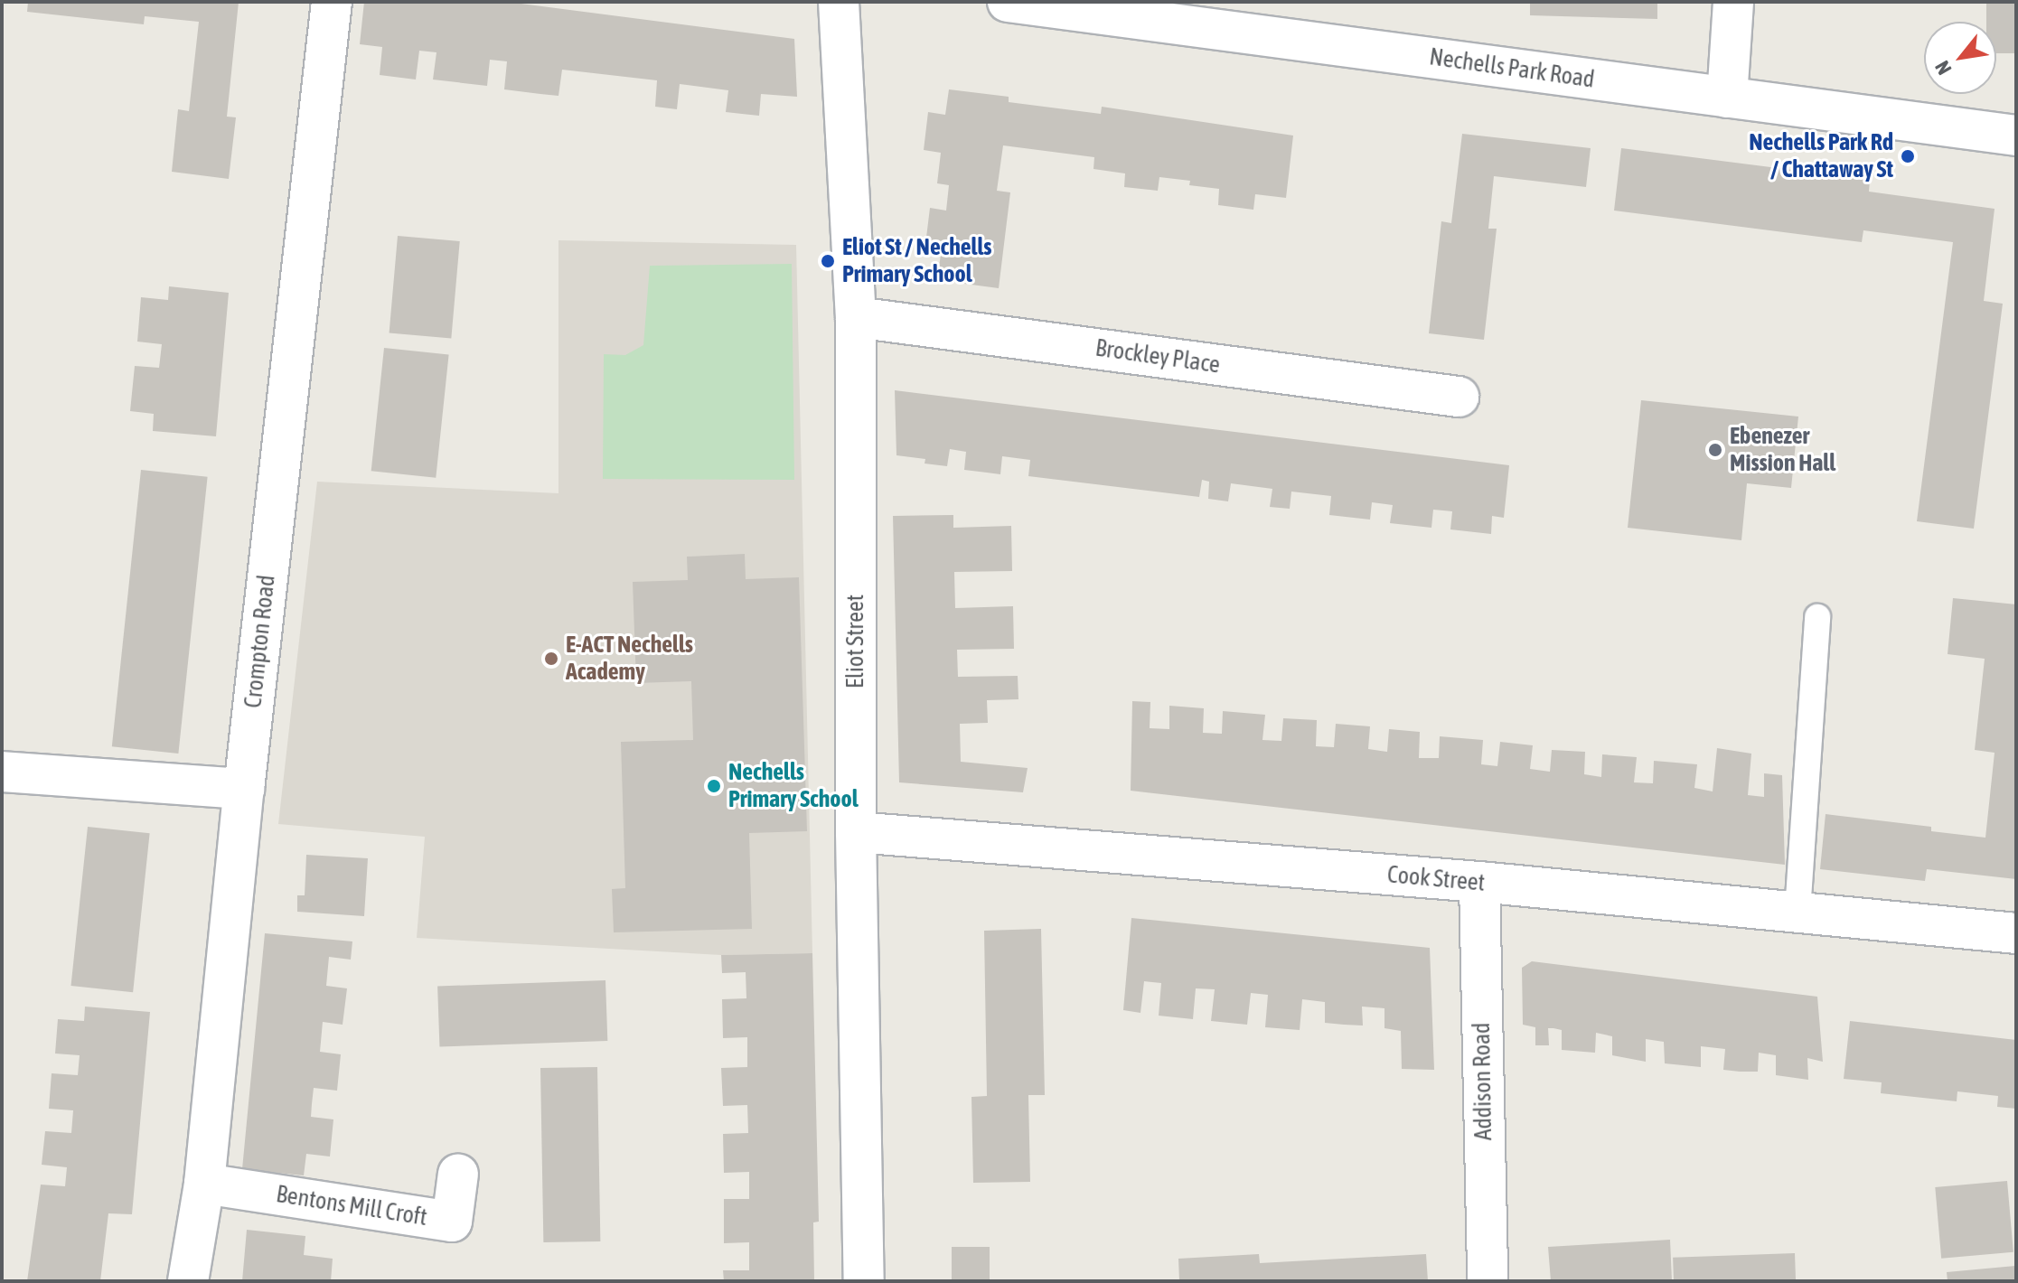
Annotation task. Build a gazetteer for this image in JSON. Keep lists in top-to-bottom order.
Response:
{
  "streets": {
    "street": [
      "Nechells Park Road",
      "Brockley Place",
      "Crompton Road",
      "Eliot Street",
      "Cook Street",
      "Addison Road",
      "Bentons Mill Croft"
    ]
  },
  "crossings": [
    ["Brockley Place", "Eliot Street"],
    ["Crompton Road", "Bentons Mill Croft"],
    ["Eliot Street", "Cook Street"],
    ["Cook Street", "Addison Road"]
  ],
  "places": [
    "Nechells Park Rd / Chattaway St",
    "Eliot St / Nechells Primary School",
    "Ebenezer Mission Hall",
    "E-ACT Nechells Academy",
    "Nechells Primary School"
  ],
  "north": "bottom left"
}
